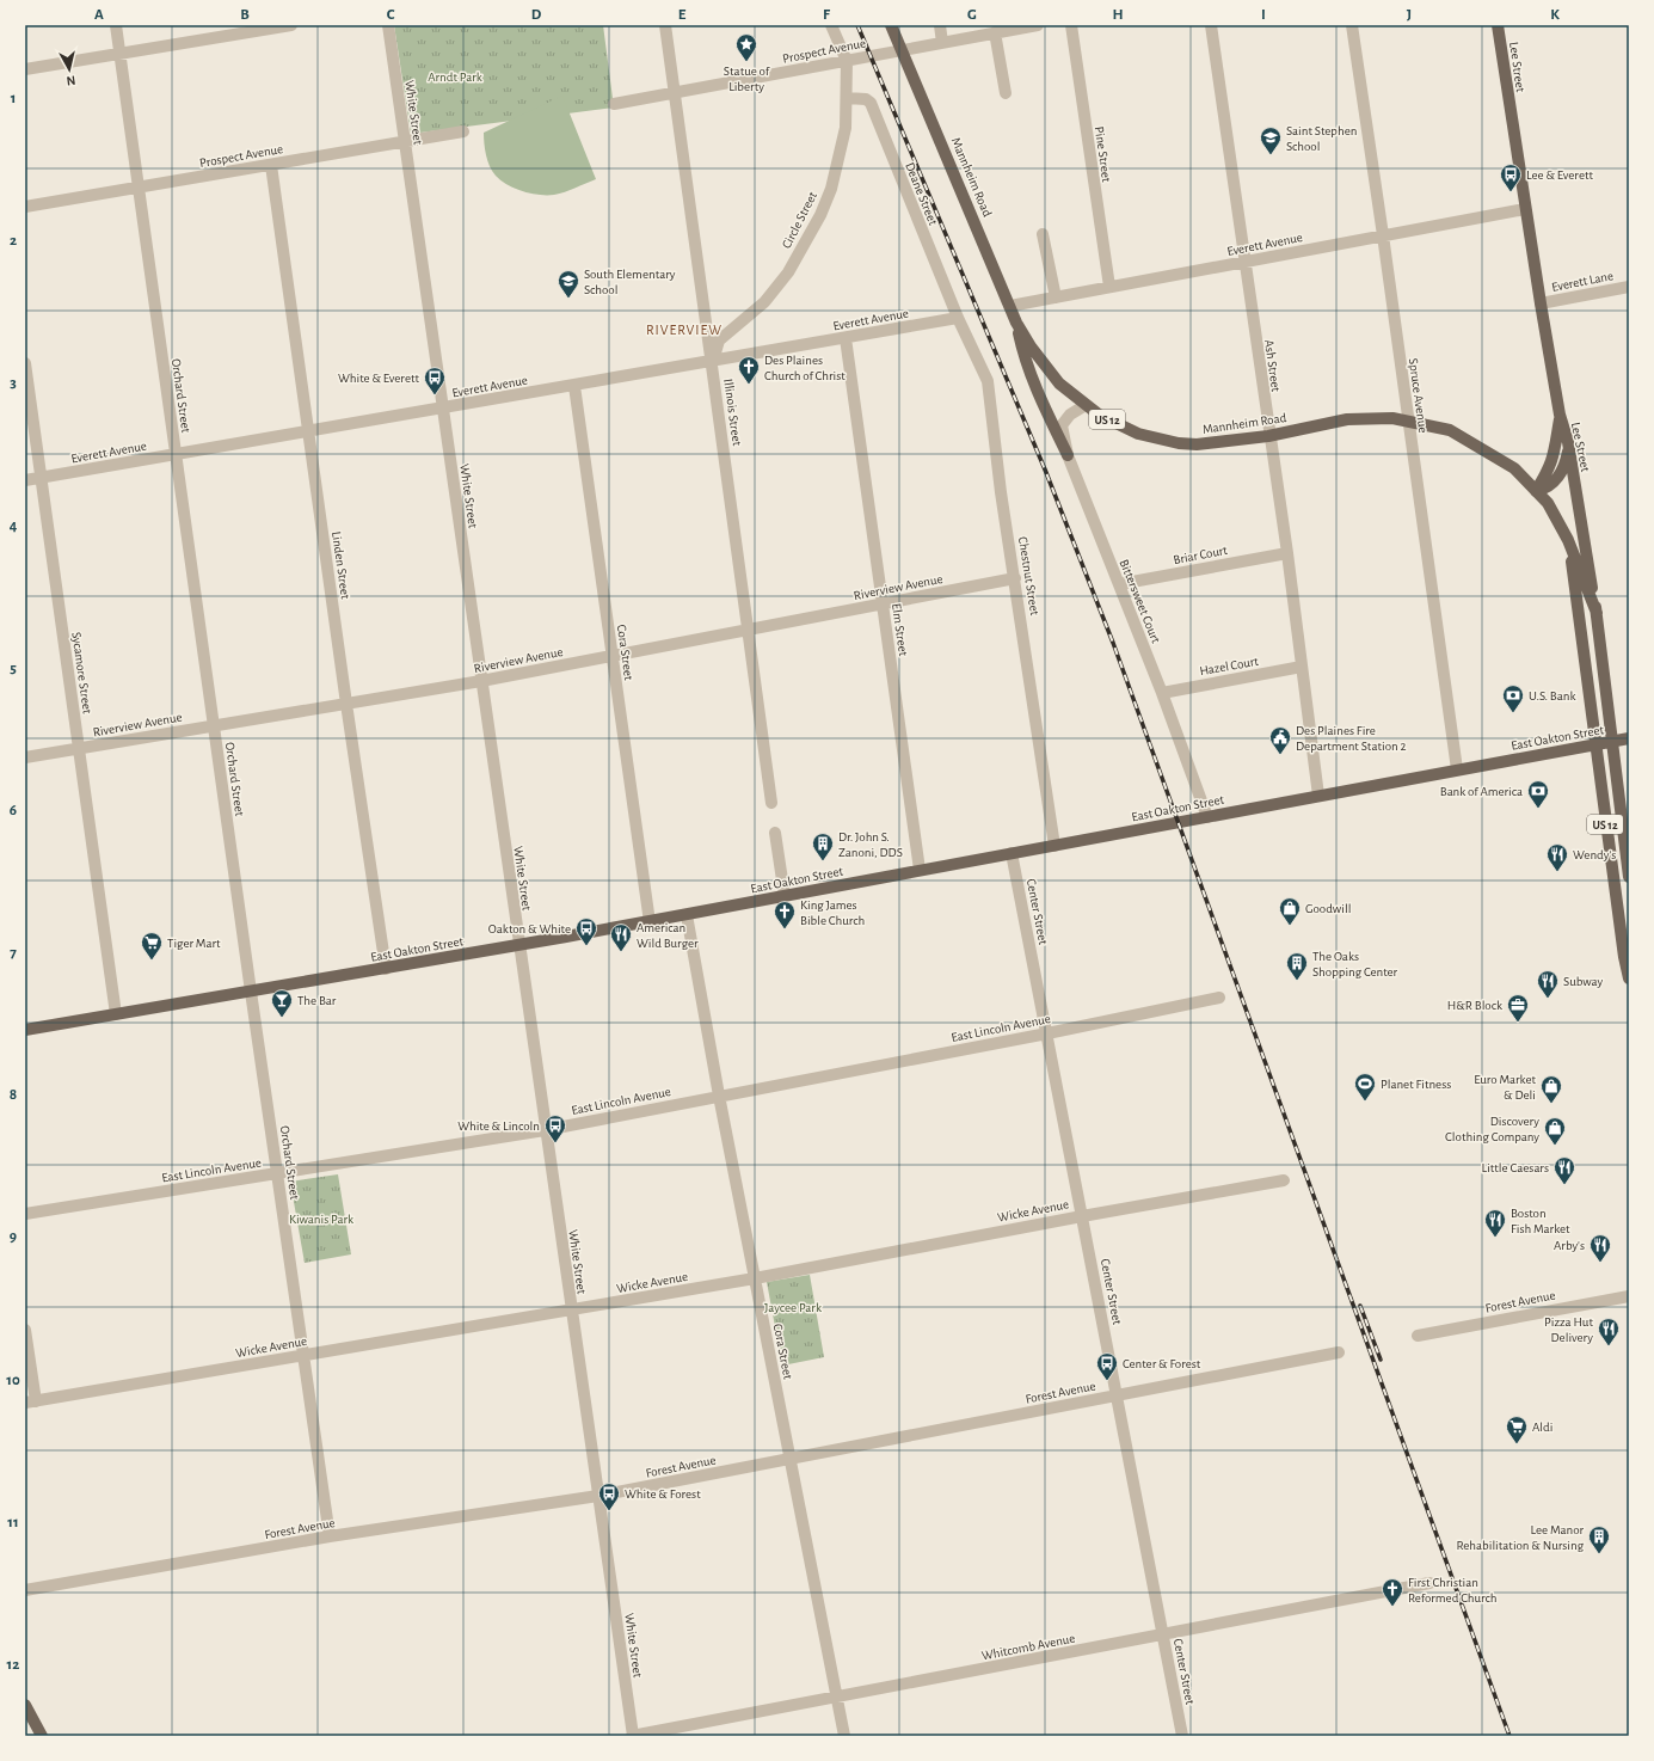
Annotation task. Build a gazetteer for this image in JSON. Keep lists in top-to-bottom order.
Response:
{
  "streets": {
    "main road": [
      "Lee Street",
      "Mannheim Road",
      "US 12",
      "East Oakton Street"
    ],
    "street": [
      "Prospect Avenue",
      "White Street",
      "Pine Street",
      "Deane Street",
      "Circle Street",
      "Everett Avenue",
      "Everett Lane",
      "Ash Street",
      "Orchard Street",
      "Spruce Avenue",
      "Illinois Street",
      "Briar Court",
      "Linden Street",
      "Chestnut Street",
      "Riverview Avenue",
      "Bittersweet Court",
      "Elm Street",
      "Cora Street",
      "Hazel Court",
      "Sycamore Street",
      "Center Street",
      "East Lincoln Avenue",
      "Wicke Avenue",
      "Forest Avenue",
      "Whitcomb Avenue"
    ]
  },
  "crossings": [
    ["Prospect Avenue", "White Street"],
    ["Prospect Avenue", "Mannheim Road"],
    ["Prospect Avenue", "Circle Street"],
    ["Prospect Avenue", "Orchard Street"],
    ["Prospect Avenue", "Illinois Street"],
    ["Prospect Avenue", "Linden Street"],
    ["Lee Street", "Everett Avenue"],
    ["Lee Street", "Everett Lane"],
    ["Lee Street", "US 12"],
    ["Lee Street", "East Oakton Street"],
    ["White Street", "Everett Avenue"],
    ["White Street", "Riverview Avenue"],
    ["White Street", "East Oakton Street"],
    ["White Street", "East Lincoln Avenue"],
    ["White Street", "Wicke Avenue"],
    ["White Street", "Forest Avenue"],
    ["White Street", "Whitcomb Avenue"],
    ["Pine Street", "Everett Avenue"],
    ["Mannheim Road", "Everett Avenue"],
    ["Mannheim Road", "Ash Street"],
    ["Mannheim Road", "Spruce Avenue"],
    ["Mannheim Road", "US 12"],
    ["Mannheim Road", "Bittersweet Court"],
    ["Deane Street", "Circle Street"],
    ["Deane Street", "Everett Avenue"],
    ["Deane Street", "Chestnut Street"],
    ["Circle Street", "Everett Avenue"],
    ["Circle Street", "Illinois Street"],
    ["Everett Avenue", "Ash Street"],
    ["Everett Avenue", "Orchard Street"],
    ["Everett Avenue", "Spruce Avenue"],
    ["Everett Avenue", "Illinois Street"],
    ["Everett Avenue", "Linden Street"],
    ["Everett Avenue", "Chestnut Street"],
    ["Everett Avenue", "Elm Street"],
    ["Everett Avenue", "Cora Street"],
    ["Everett Avenue", "Sycamore Street"],
    ["Ash Street", "Briar Court"],
    ["Ash Street", "Hazel Court"],
    ["Ash Street", "East Oakton Street"],
    ["Orchard Street", "Riverview Avenue"],
    ["Orchard Street", "East Oakton Street"],
    ["Orchard Street", "East Lincoln Avenue"],
    ["Orchard Street", "Wicke Avenue"],
    ["Orchard Street", "Forest Avenue"],
    ["Spruce Avenue", "East Oakton Street"],
    ["Illinois Street", "Riverview Avenue"],
    ["US 12", "East Oakton Street"],
    ["Briar Court", "Bittersweet Court"],
    ["Linden Street", "Riverview Avenue"],
    ["Linden Street", "East Oakton Street"],
    ["Chestnut Street", "Riverview Avenue"],
    ["Chestnut Street", "East Oakton Street"],
    ["Riverview Avenue", "Elm Street"],
    ["Riverview Avenue", "Cora Street"],
    ["Riverview Avenue", "Sycamore Street"],
    ["Bittersweet Court", "Hazel Court"],
    ["Bittersweet Court", "East Oakton Street"],
    ["Elm Street", "East Oakton Street"],
    ["Cora Street", "East Oakton Street"],
    ["Cora Street", "East Lincoln Avenue"],
    ["Cora Street", "Wicke Avenue"],
    ["Cora Street", "Forest Avenue"],
    ["Cora Street", "Whitcomb Avenue"],
    ["Sycamore Street", "East Oakton Street"],
    ["East Oakton Street", "Center Street"],
    ["Center Street", "East Lincoln Avenue"],
    ["Center Street", "Wicke Avenue"],
    ["Center Street", "Forest Avenue"],
    ["Center Street", "Whitcomb Avenue"]
  ],
  "districts": ["RIVERVIEW"],
  "parks": ["Arndt Park", "Kiwanis Park", "Jaycee Park"],
  "places": {
    "place": ["Statue of Liberty"],
    "school or university": ["Saint Stephen School", "South Elementary School"],
    "bus stop": [
      "Lee & Everett",
      "White & Everett",
      "Oakton & White",
      "White & Lincoln",
      "Center & Forest",
      "White & Forest"
    ],
    "church": ["Des Plaines Church of Christ", "King James Bible Church", "First Christian Reformed Church"],
    "bank": ["U.S. Bank", "Bank of America"],
    "public building": ["Des Plaines Fire Department Station 2"],
    "building": ["Dr. John S. Zanoni, DDS", "The Oaks Shopping Center", "Lee Manor Rehabilitation & Nursing"],
    "restaurant": [
      "Wendy's",
      "American Wild Burger",
      "Subway",
      "Little Caesars",
      "Boston Fish Market",
      "Arby's",
      "Pizza Hut Delivery"
    ],
    "shop": ["Goodwill", "Euro Market & Deli", "Discovery Clothing Company"],
    "supermarket": ["Tiger Mart", "Aldi"],
    "bar": ["The Bar"],
    "office": ["H&R Block"],
    "sports": ["Planet Fitness"]
  },
  "north": "bottom",
  "grid": {
    "columns": [
      "A",
      "B",
      "C",
      "D",
      "E",
      "F",
      "G",
      "H",
      "I",
      "J",
      "K"
    ],
    "rows": [
      "1",
      "2",
      "3",
      "4",
      "5",
      "6",
      "7",
      "8",
      "9",
      "10",
      "11",
      "12"
    ]
  }
}
